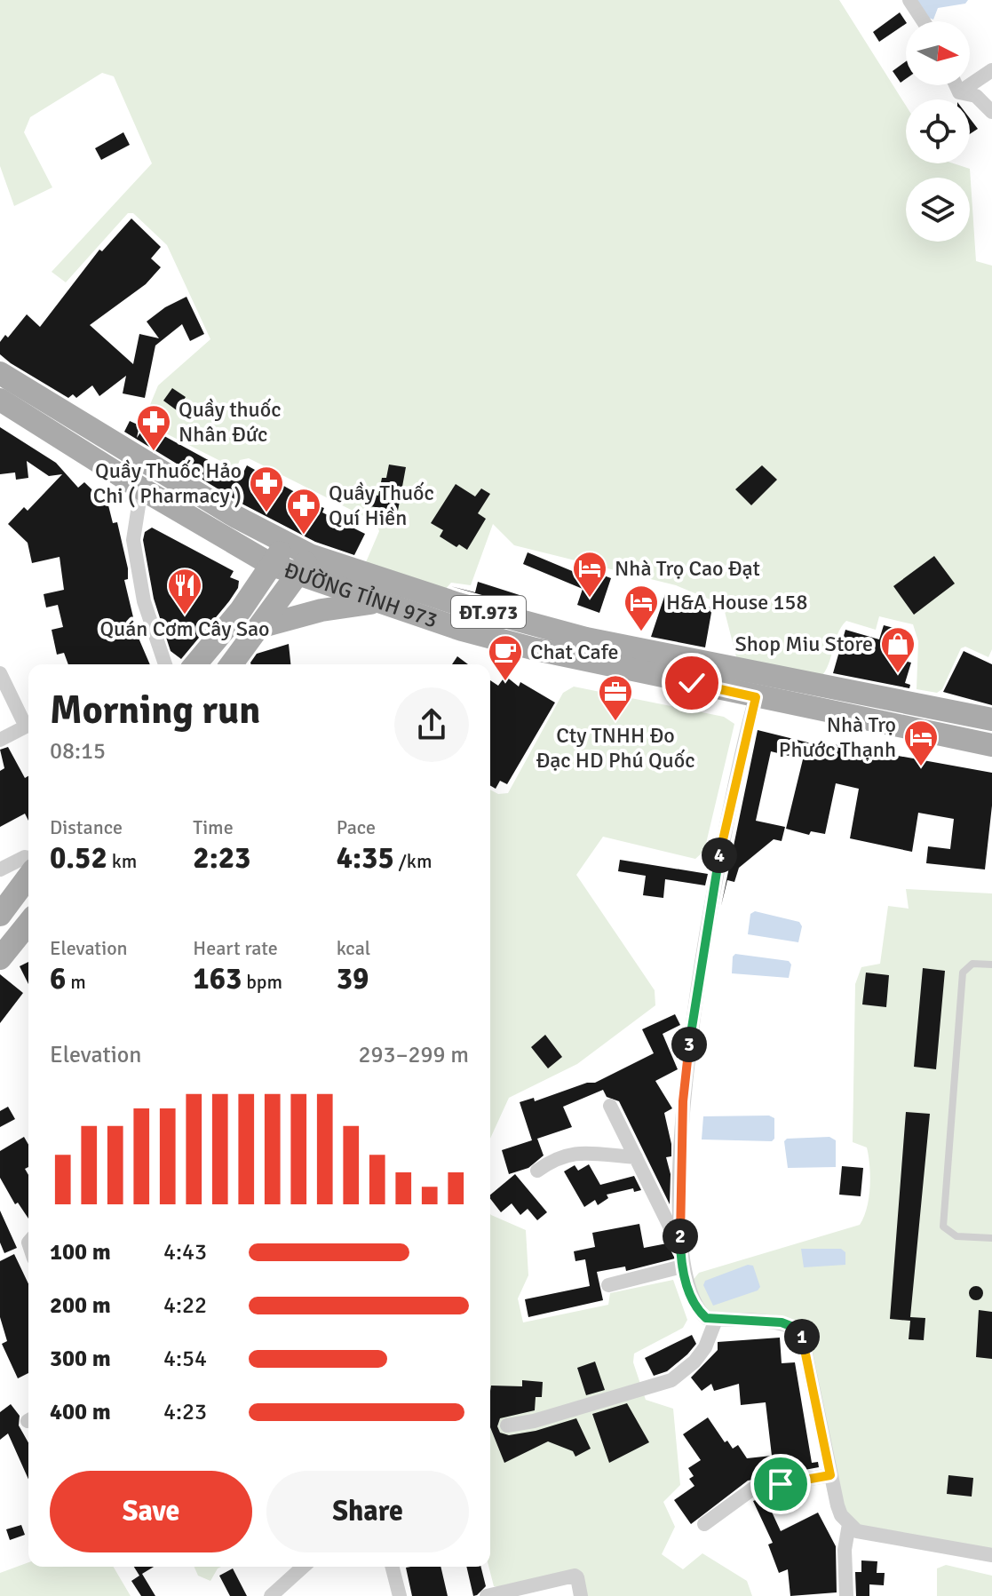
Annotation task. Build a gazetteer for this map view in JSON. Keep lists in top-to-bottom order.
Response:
{
  "streets": {
    "main road": ["ĐƯỜNG TỈNH 973", "ĐT.973"]
  },
  "crossings": [
    ["ĐƯỜNG TỈNH 973", "ĐT.973"]
  ],
  "places": {
    "pharmacy": ["Quầy thuốc Nhân Đức", "Quầy Thuốc Hảo Chi ( Pharmacy )", "Quầy Thuốc Quí Hiền"],
    "hotel": ["Nhà Trọ Cao Đạt", "H&A House 158", "Nhà Trọ Phước Thạnh"],
    "restaurant": ["Quán Cơm Cây Sao"],
    "shop": ["Shop Miu Store"],
    "cafe": ["Chat Cafe"],
    "office": ["Cty TNHH Đo Đạc HD Phú Quốc"]
  },
  "north": "right",
  "page": {
    "heading": ["Morning run", "08:15"],
    "stats": [
      ["Distance", "0.52 km"],
      ["Time", "2:23"],
      ["Pace", "4:35 /km"],
      ["Elevation", "6 m"],
      ["Heart rate", "163 bpm"],
      ["kcal", "39"]
    ],
    "pins": [
      "4",
      "3",
      "2",
      "1"
    ],
    "chart": ["Elevation", "293–299 m"],
    "list": [
      {
        "name": "100 m",
        "note": "4:43"
      },
      {
        "name": "200 m",
        "note": "4:22"
      },
      {
        "name": "300 m",
        "note": "4:54"
      },
      {
        "name": "400 m",
        "note": "4:23"
      }
    ],
    "buttons": ["Save", "Share"]
  }
}
